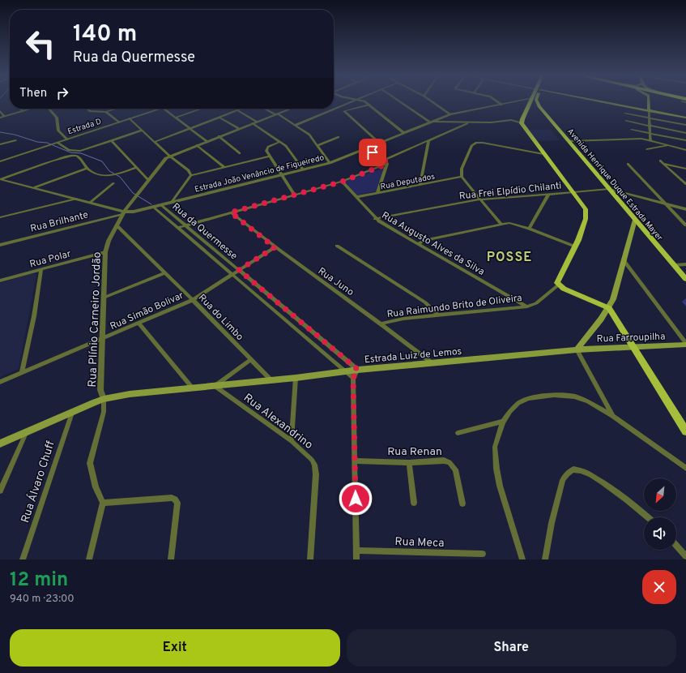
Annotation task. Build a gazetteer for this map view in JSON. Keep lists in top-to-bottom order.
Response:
{
  "streets": {
    "main road": ["Avenida Henrique Duque Estrada Mayer", "Rua Farroupilha", "Estrada Luiz de Lemos"],
    "street": [
      "Estrada D",
      "Estrada João Venâncio de Figueiredo",
      "Rua Deputados",
      "Rua Frei Elpídio Chilanti",
      "Rua Brilhante",
      "Rua da Quermesse",
      "Rua Augusto Alves da Silva",
      "Rua Polar",
      "Rua Juno",
      "Rua Raimundo Brito de Oliveira",
      "Rua Simão Bolivar",
      "Rua do Limbo",
      "Rua Plínio Carneiro Jordão",
      "Rua Alexandrino",
      "Rua Renan",
      "Rua Álvaro Chuff",
      "Rua Meca"
    ]
  },
  "crossings": [
    ["Estrada João Venâncio de Figueiredo", "Rua Brilhante"],
    ["Estrada João Venâncio de Figueiredo", "Rua da Quermesse"],
    ["Estrada João Venâncio de Figueiredo", "Rua Plínio Carneiro Jordão"],
    ["Rua Deputados", "Rua Augusto Alves da Silva"],
    ["Avenida Henrique Duque Estrada Mayer", "Rua Frei Elpídio Chilanti"],
    ["Rua Frei Elpídio Chilanti", "Rua Augusto Alves da Silva"],
    ["Rua Brilhante", "Rua Plínio Carneiro Jordão"],
    ["Rua da Quermesse", "Rua Simão Bolivar"],
    ["Rua da Quermesse", "Estrada Luiz de Lemos"],
    ["Rua Augusto Alves da Silva", "Rua Raimundo Brito de Oliveira"],
    ["Rua Polar", "Rua Plínio Carneiro Jordão"],
    ["Rua Juno", "Rua Raimundo Brito de Oliveira"],
    ["Rua Juno", "Rua Simão Bolivar"],
    ["Rua Juno", "Estrada Luiz de Lemos"],
    ["Rua Simão Bolivar", "Rua do Limbo"],
    ["Rua Simão Bolivar", "Rua Plínio Carneiro Jordão"],
    ["Rua do Limbo", "Rua Plínio Carneiro Jordão"],
    ["Rua do Limbo", "Estrada Luiz de Lemos"],
    ["Rua Plínio Carneiro Jordão", "Estrada Luiz de Lemos"],
    ["Rua Farroupilha", "Estrada Luiz de Lemos"],
    ["Estrada Luiz de Lemos", "Rua Alexandrino"],
    ["Estrada Luiz de Lemos", "Rua Álvaro Chuff"]
  ],
  "districts": ["POSSE"],
  "north": "bottom left",
  "page": {
    "turn": ["140 m", "Rua da Quermesse"],
    "then": "Then",
    "heading": ["12 min", "940 m · 23:00"],
    "buttons": ["Exit", "Share"]
  }
}
